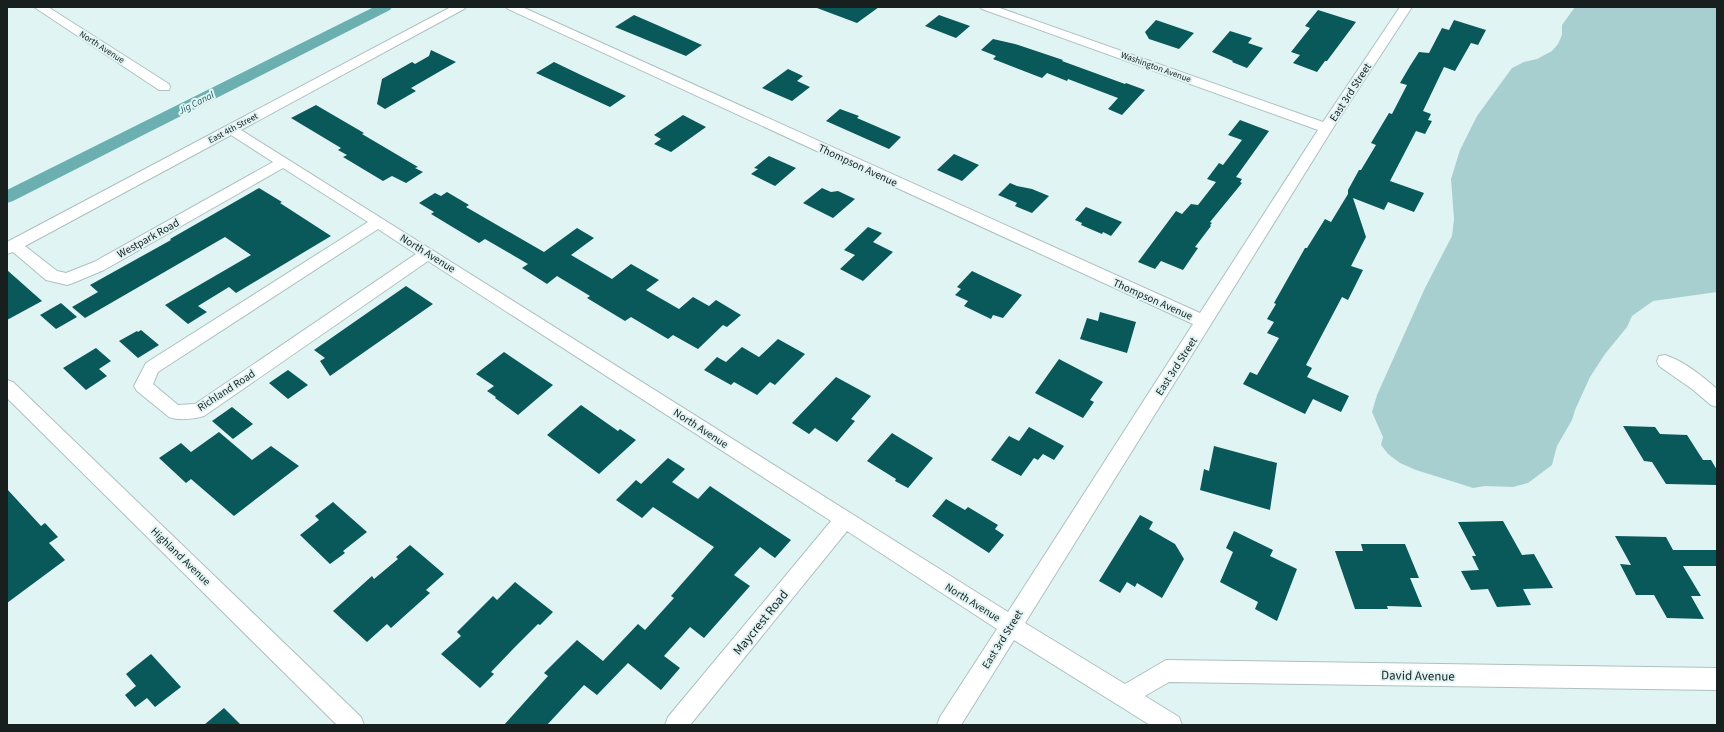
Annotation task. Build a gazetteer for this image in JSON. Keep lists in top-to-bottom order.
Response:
{
  "streets": {
    "street": [
      "North Avenue",
      "Washington Avenue",
      "East 3rd Street",
      "East 4th Street",
      "Thompson Avenue",
      "Westpark Road",
      "Richland Road",
      "Highland Avenue",
      "Maycrest Road",
      "David Avenue"
    ]
  },
  "crossings": [
    ["North Avenue", "East 3rd Street"],
    ["North Avenue", "East 4th Street"],
    ["North Avenue", "Westpark Road"],
    ["North Avenue", "Richland Road"],
    ["North Avenue", "Maycrest Road"],
    ["North Avenue", "David Avenue"],
    ["Washington Avenue", "East 3rd Street"],
    ["East 3rd Street", "Thompson Avenue"],
    ["East 4th Street", "Westpark Road"]
  ],
  "water": ["Jig Canal"]
}
